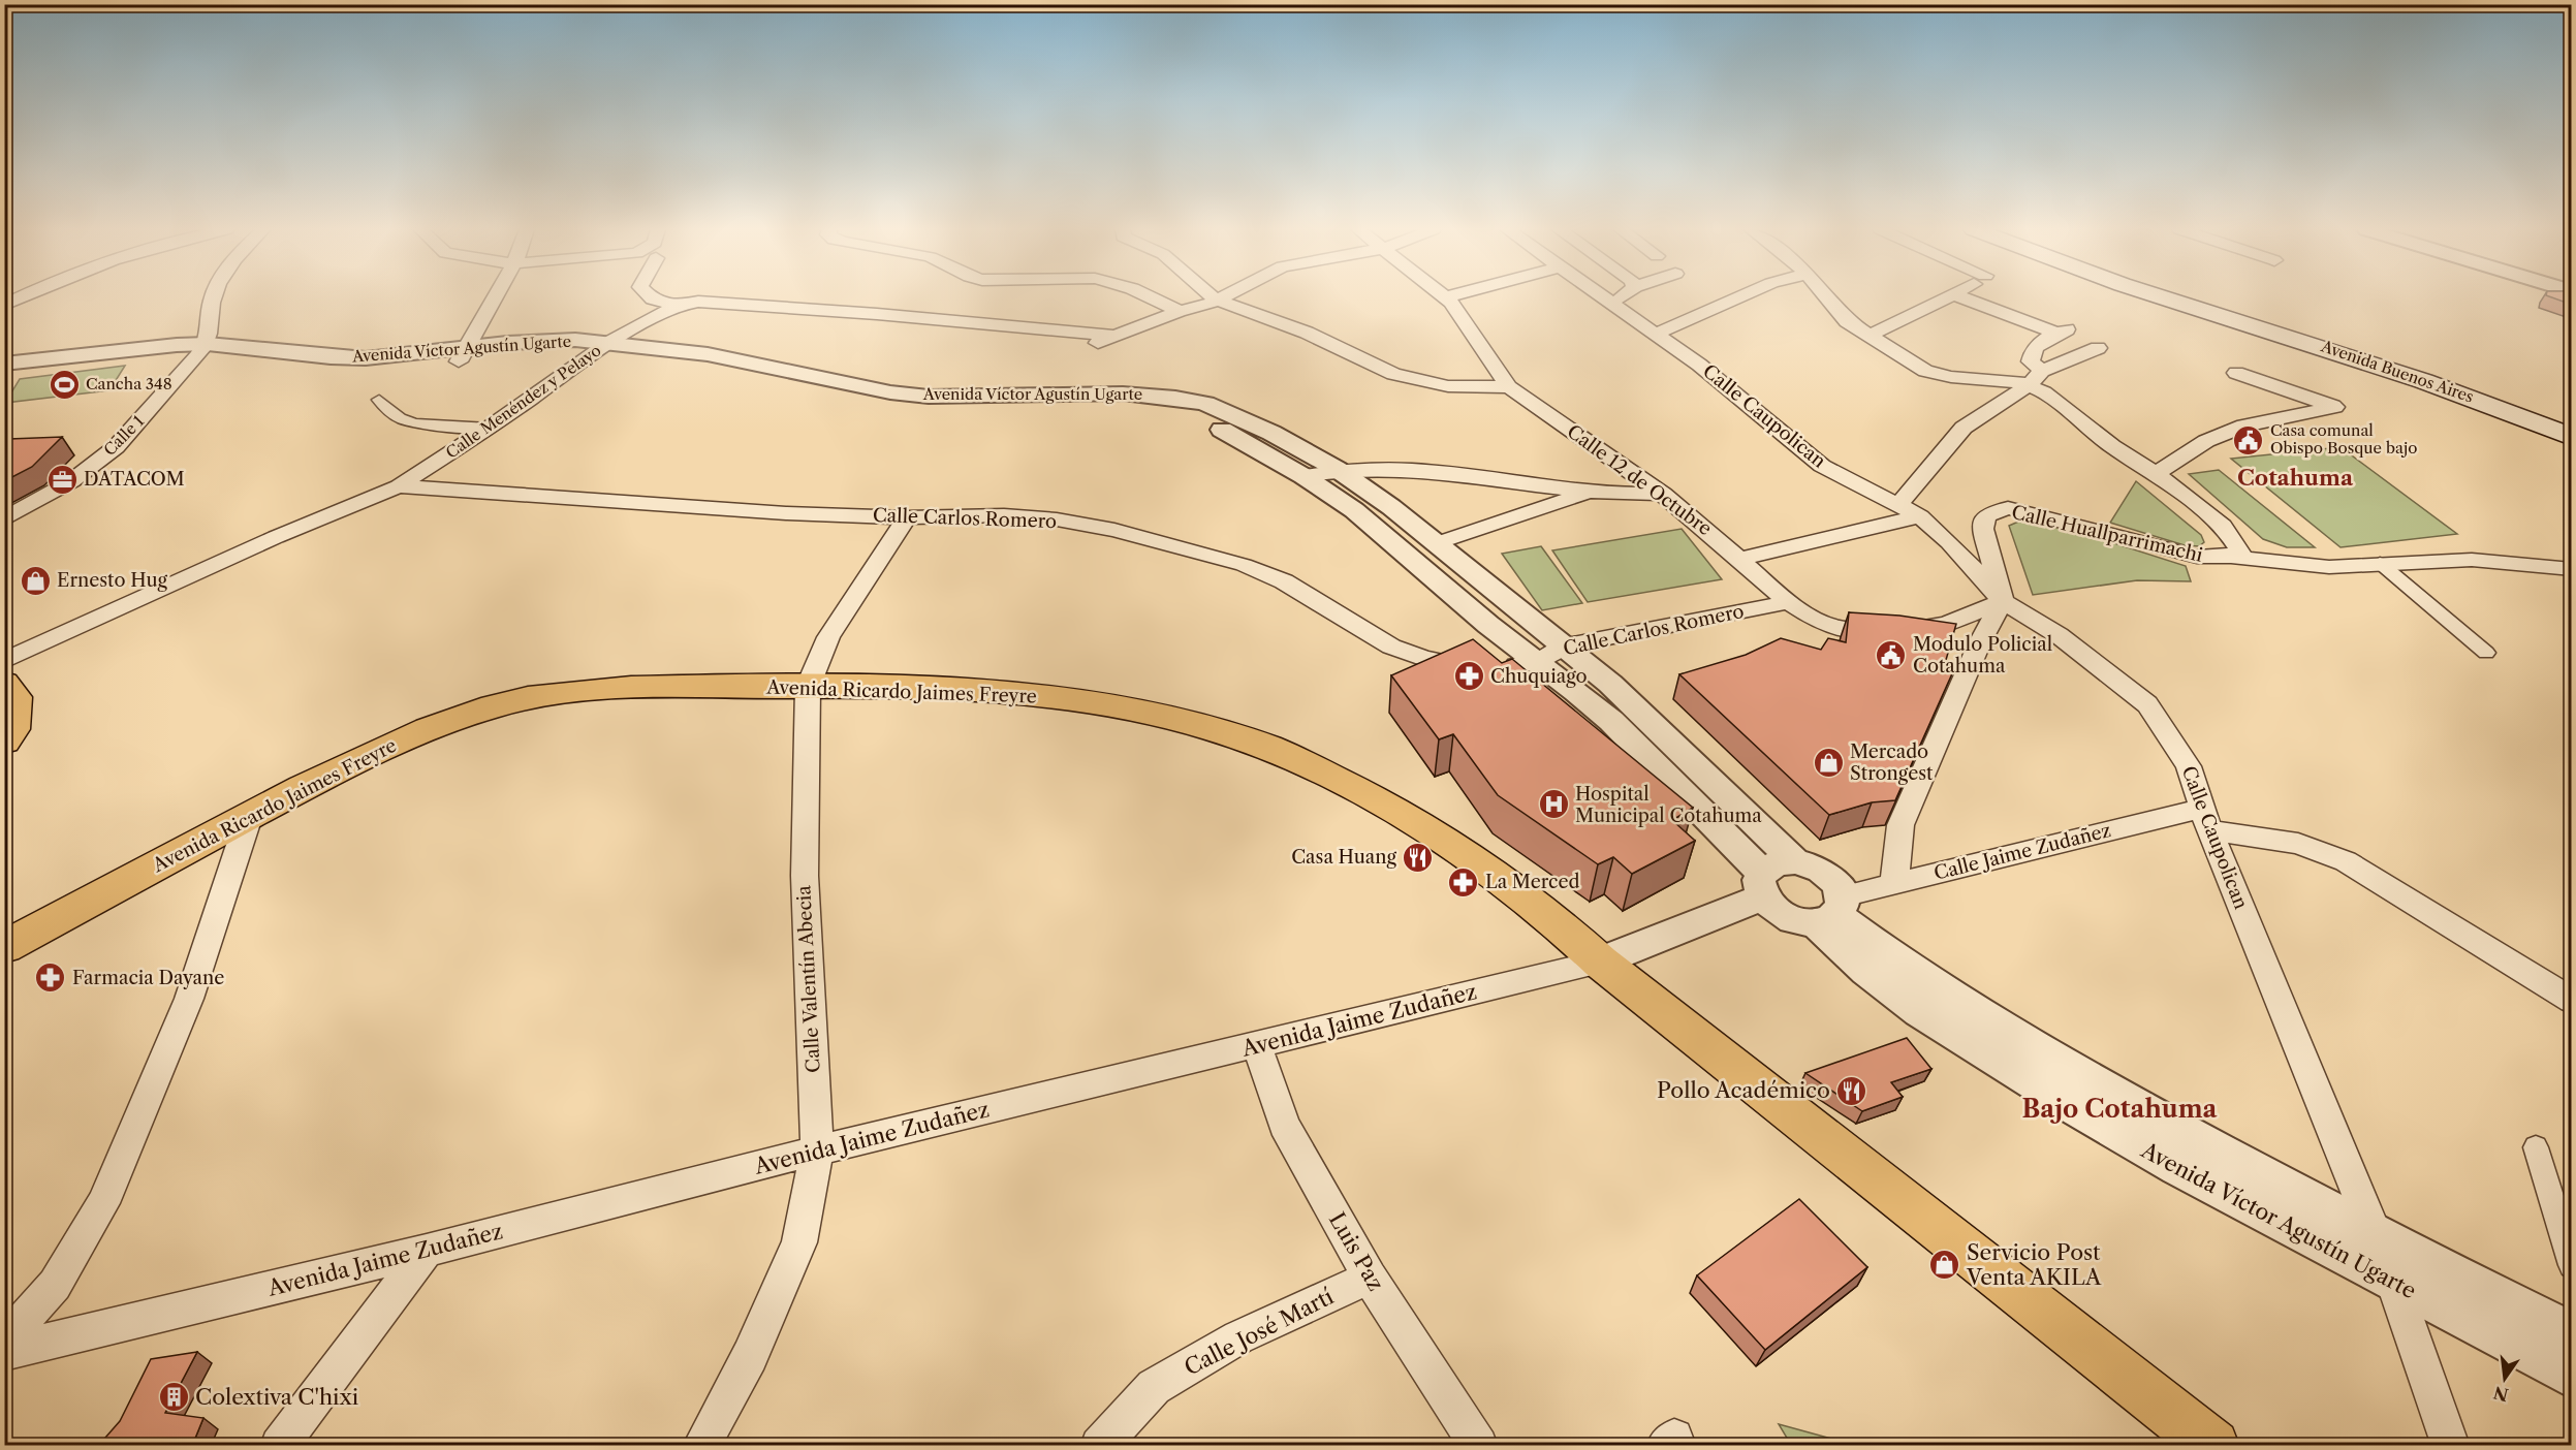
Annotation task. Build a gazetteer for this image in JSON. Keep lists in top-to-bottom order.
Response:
{
  "streets": {
    "main road": ["Avenida Buenos Aires", "Avenida Ricardo Jaimes Freyre"],
    "street": [
      "Avenida Víctor Agustín Ugarte",
      "Calle Menéndez y Pelayo",
      "Calle Caupolican",
      "Calle 1",
      "Calle 12 de Octubre",
      "Calle Carlos Romero",
      "Calle Huallparrimachi",
      "Calle Jaime Zudañez",
      "Calle Valentín Abecia",
      "Avenida Jaime Zudañez",
      "Luis Paz",
      "Calle José Martí"
    ]
  },
  "crossings": [
    ["Avenida Víctor Agustín Ugarte", "Calle Menéndez y Pelayo"],
    ["Avenida Víctor Agustín Ugarte", "Calle Caupolican"],
    ["Avenida Víctor Agustín Ugarte", "Calle 1"],
    ["Avenida Víctor Agustín Ugarte", "Calle Carlos Romero"],
    ["Avenida Víctor Agustín Ugarte", "Calle Jaime Zudañez"],
    ["Avenida Víctor Agustín Ugarte", "Avenida Jaime Zudañez"],
    ["Calle Menéndez y Pelayo", "Calle Carlos Romero"],
    ["Calle Caupolican", "Calle 12 de Octubre"],
    ["Calle Caupolican", "Calle Huallparrimachi"],
    ["Calle Caupolican", "Calle Jaime Zudañez"],
    ["Calle 12 de Octubre", "Calle Carlos Romero"],
    ["Calle 12 de Octubre", "Calle Huallparrimachi"],
    ["Calle Carlos Romero", "Calle Valentín Abecia"],
    ["Avenida Ricardo Jaimes Freyre", "Calle Valentín Abecia"],
    ["Avenida Ricardo Jaimes Freyre", "Avenida Jaime Zudañez"],
    ["Calle Jaime Zudañez", "Avenida Jaime Zudañez"],
    ["Calle Valentín Abecia", "Avenida Jaime Zudañez"],
    ["Avenida Jaime Zudañez", "Luis Paz"],
    ["Luis Paz", "Calle José Martí"]
  ],
  "districts": ["Cotahuma", "Bajo Cotahuma"],
  "places": {
    "sports": ["Cancha 348"],
    "public building": ["Casa comunal Obispo Bosque bajo", "Modulo Policial Cotahuma"],
    "office": ["DATACOM"],
    "shop": ["Ernesto Hug", "Mercado Strongest", "Servicio Post Venta AKILA"],
    "pharmacy": ["Chuquiago", "La Merced", "Farmacia Dayane"],
    "hospital": ["Hospital Municipal Cotahuma"],
    "restaurant": ["Casa Huang", "Pollo Académico"],
    "building": ["Colextiva C'hixi"]
  },
  "north": "bottom"
}
